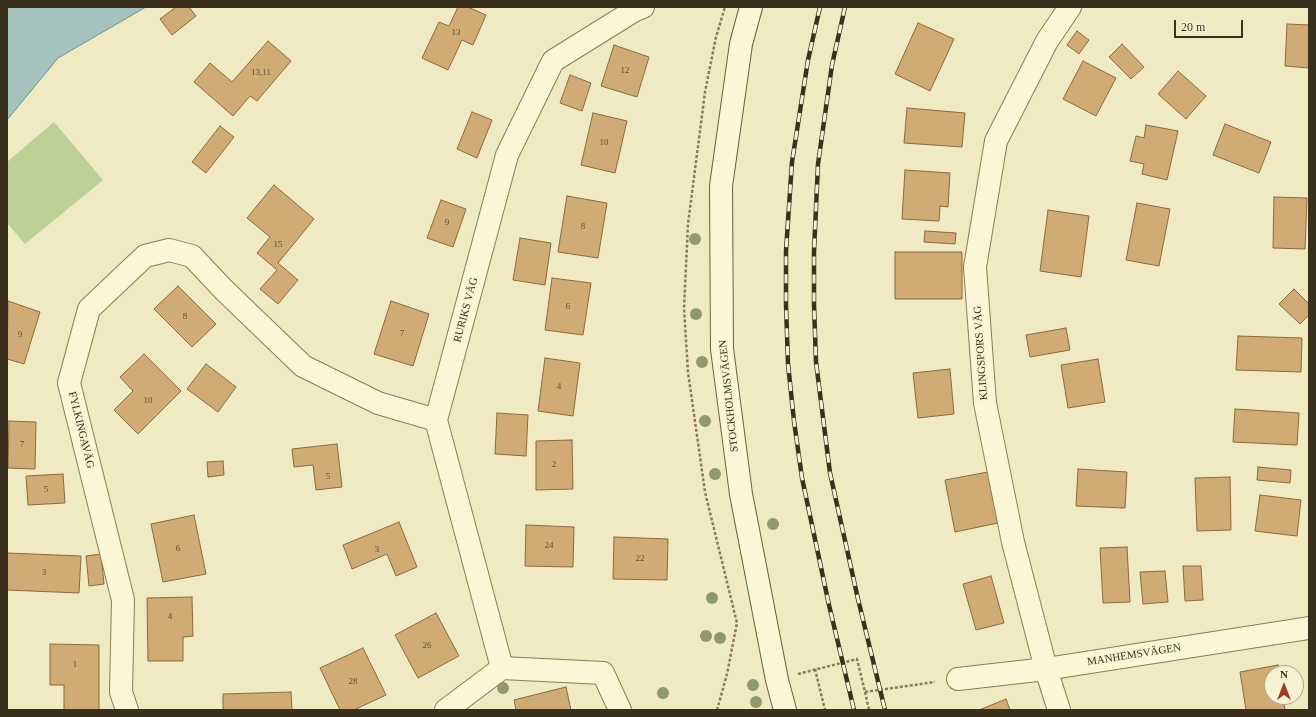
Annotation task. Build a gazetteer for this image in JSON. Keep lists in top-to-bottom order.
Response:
{
  "streets": {
    "street": [
      "RURIKS VÄG",
      "KLINGSPORS VÄG",
      "STOCKHOLMSVÄGEN",
      "FYLKINGAVÄG",
      "MANHEMSVÄGEN"
    ]
  },
  "crossings": [
    ["RURIKS VÄG", "FYLKINGAVÄG"],
    ["KLINGSPORS VÄG", "MANHEMSVÄGEN"]
  ],
  "house_numbers": [
    "13",
    "12",
    "13,11",
    "10",
    "9",
    "8",
    "15",
    "6",
    "8",
    "7",
    "9",
    "4",
    "10",
    "7",
    "2",
    "5",
    "5",
    "24",
    "6",
    "3",
    "22",
    "3",
    "4",
    "26",
    "1",
    "28"
  ],
  "scale_bar": "20 m",
  "north": "top"
}
